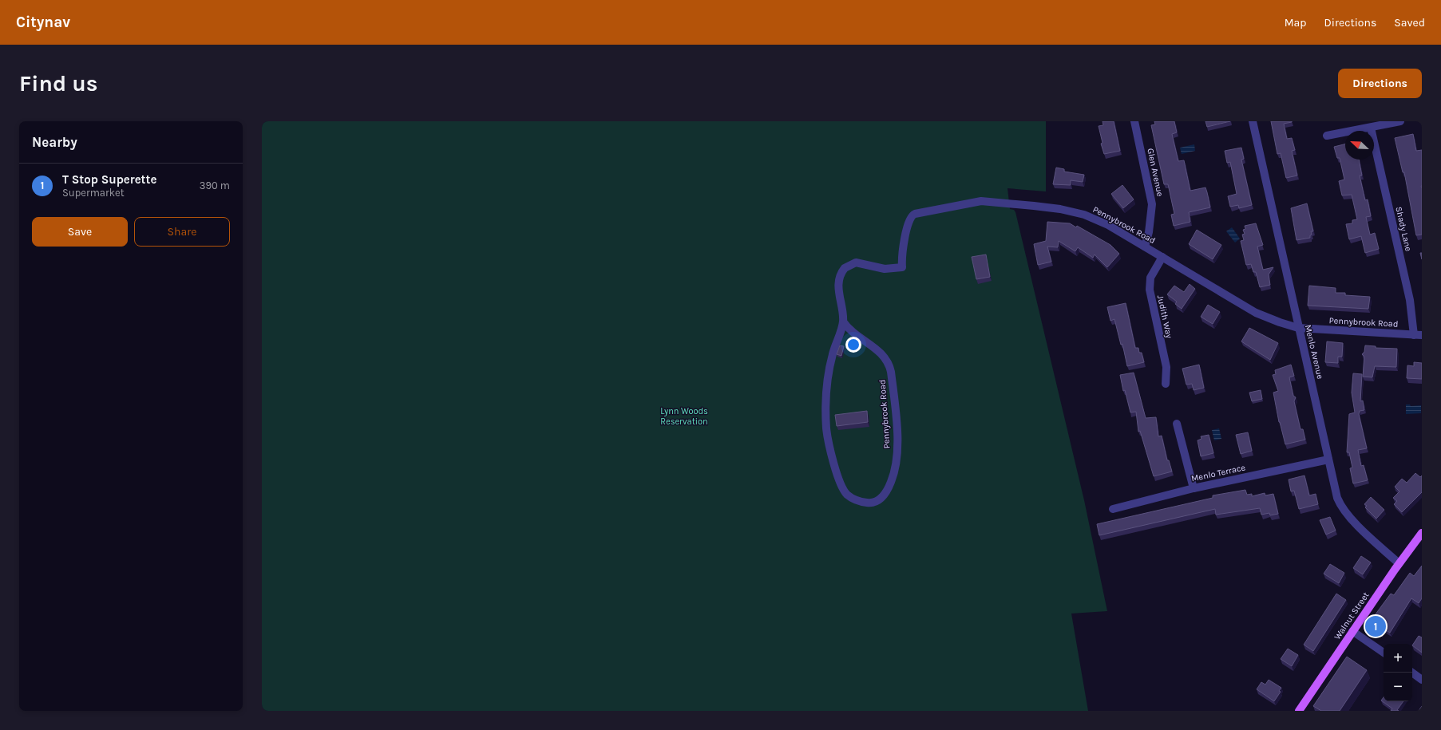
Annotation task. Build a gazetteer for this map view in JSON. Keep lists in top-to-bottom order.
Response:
{
  "streets": {
    "main road": ["Walnut Street"],
    "street": [
      "Glen Avenue",
      "Pennybrook Road",
      "Shady Lane",
      "Judith Way",
      "Menlo Avenue",
      "Menlo Terrace"
    ]
  },
  "crossings": [
    ["Glen Avenue", "Pennybrook Road"],
    ["Pennybrook Road", "Shady Lane"],
    ["Pennybrook Road", "Judith Way"],
    ["Pennybrook Road", "Menlo Avenue"],
    ["Menlo Avenue", "Menlo Terrace"],
    ["Menlo Avenue", "Walnut Street"]
  ],
  "parks": ["Lynn Woods Reservation"],
  "north": "top left",
  "page": {
    "header": "Citynav",
    "nav": ["Map", "Directions", "Saved"],
    "buttons": [
      "Directions",
      ["Save", "Share"]
    ],
    "title": "Find us",
    "heading": "Nearby",
    "list": [
      {
        "mark": "1",
        "name": "T Stop Superette",
        "note": "Supermarket",
        "value": "390 m"
      }
    ],
    "pins": "1",
    "map_buttons": ["+", "−"]
  }
}
